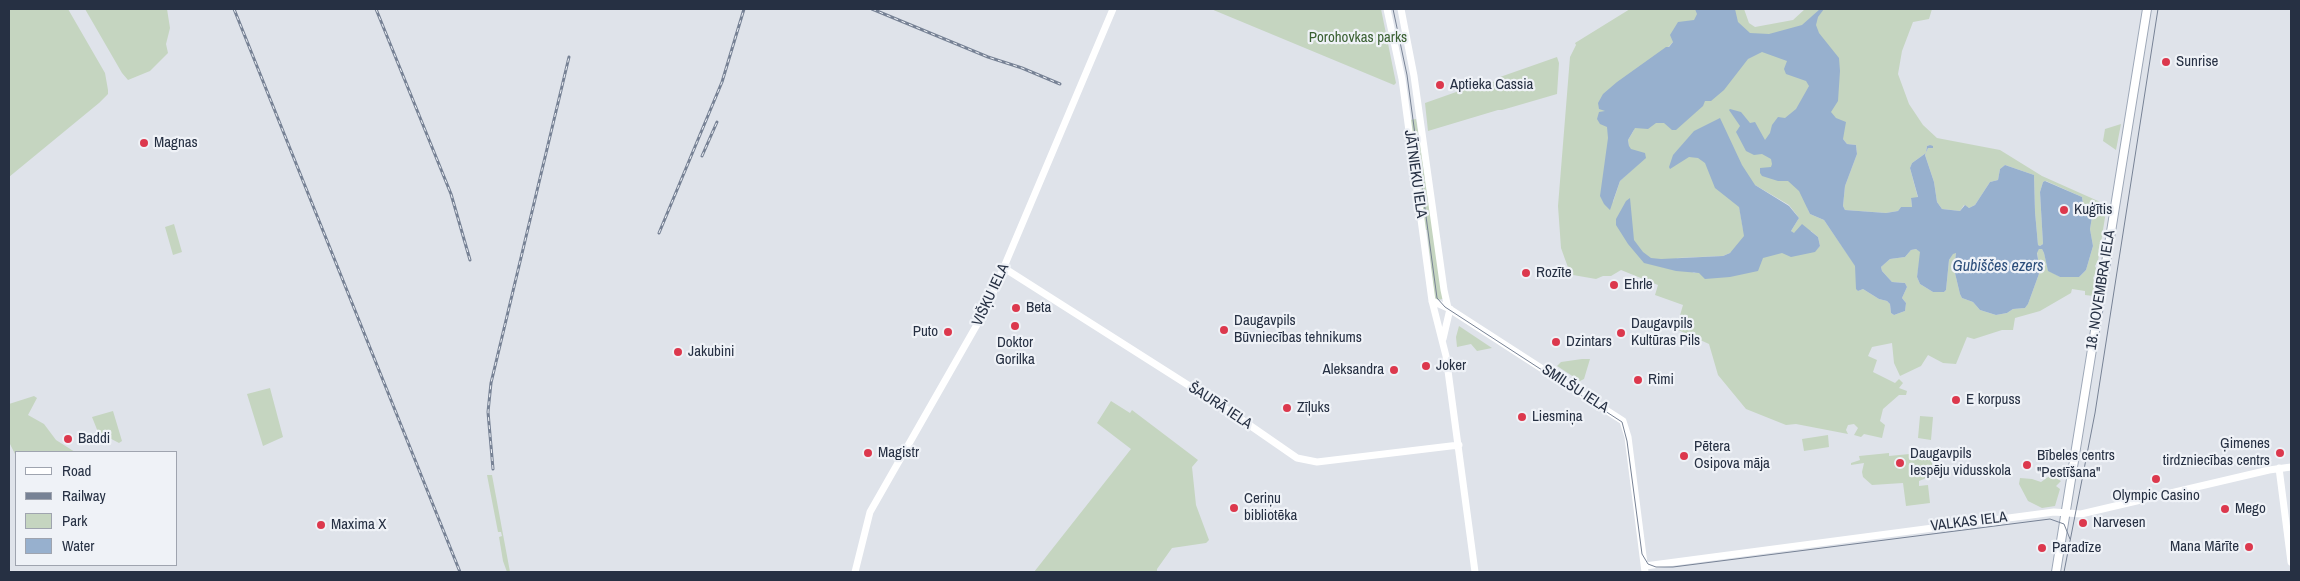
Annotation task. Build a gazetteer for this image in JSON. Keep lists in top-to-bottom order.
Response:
{
  "streets": {
    "main road": ["18. NOVEMBRA IELA"],
    "street": [
      "JĀTNIEKU IELA",
      "VIŠĶU IELA",
      "SMILŠU IELA",
      "ŠAURĀ IELA",
      "VALKAS IELA"
    ]
  },
  "crossings": [
    ["JĀTNIEKU IELA", "SMILŠU IELA"],
    ["JĀTNIEKU IELA", "ŠAURĀ IELA"],
    ["18. NOVEMBRA IELA", "VALKAS IELA"],
    ["VIŠĶU IELA", "ŠAURĀ IELA"],
    ["SMILŠU IELA", "VALKAS IELA"]
  ],
  "water": ["Gubiščes ezers"],
  "parks": ["Porohovkas parks"],
  "places": [
    "Sunrise",
    "Aptieka Cassia",
    "Magnas",
    "Kuģītis",
    "Rozīte",
    "Ehrle",
    "Beta",
    "Doktor Gorilka",
    "Daugavpils Būvniecības tehnikums",
    "Puto",
    "Daugavpils Kultūras Pils",
    "Dzintars",
    "Jakubini",
    "Joker",
    "Aleksandra",
    "Rimi",
    "E korpuss",
    "Zīļuks",
    "Liesmiņa",
    "Baddi",
    "Magistr",
    "Ģimenes tirdzniecības centrs",
    "Pētera Osipova māja",
    "Daugavpils Iespēju vidusskola",
    "Bībeles centrs \"Pestīšana\"",
    "Olympic Casino",
    "Ceriņu bibliotēka",
    "Mego",
    "Narvesen",
    "Maxima X",
    "Mana Mārīte",
    "Paradīze"
  ],
  "legend": [
    "Road",
    "Railway",
    "Park",
    "Water"
  ]
}
